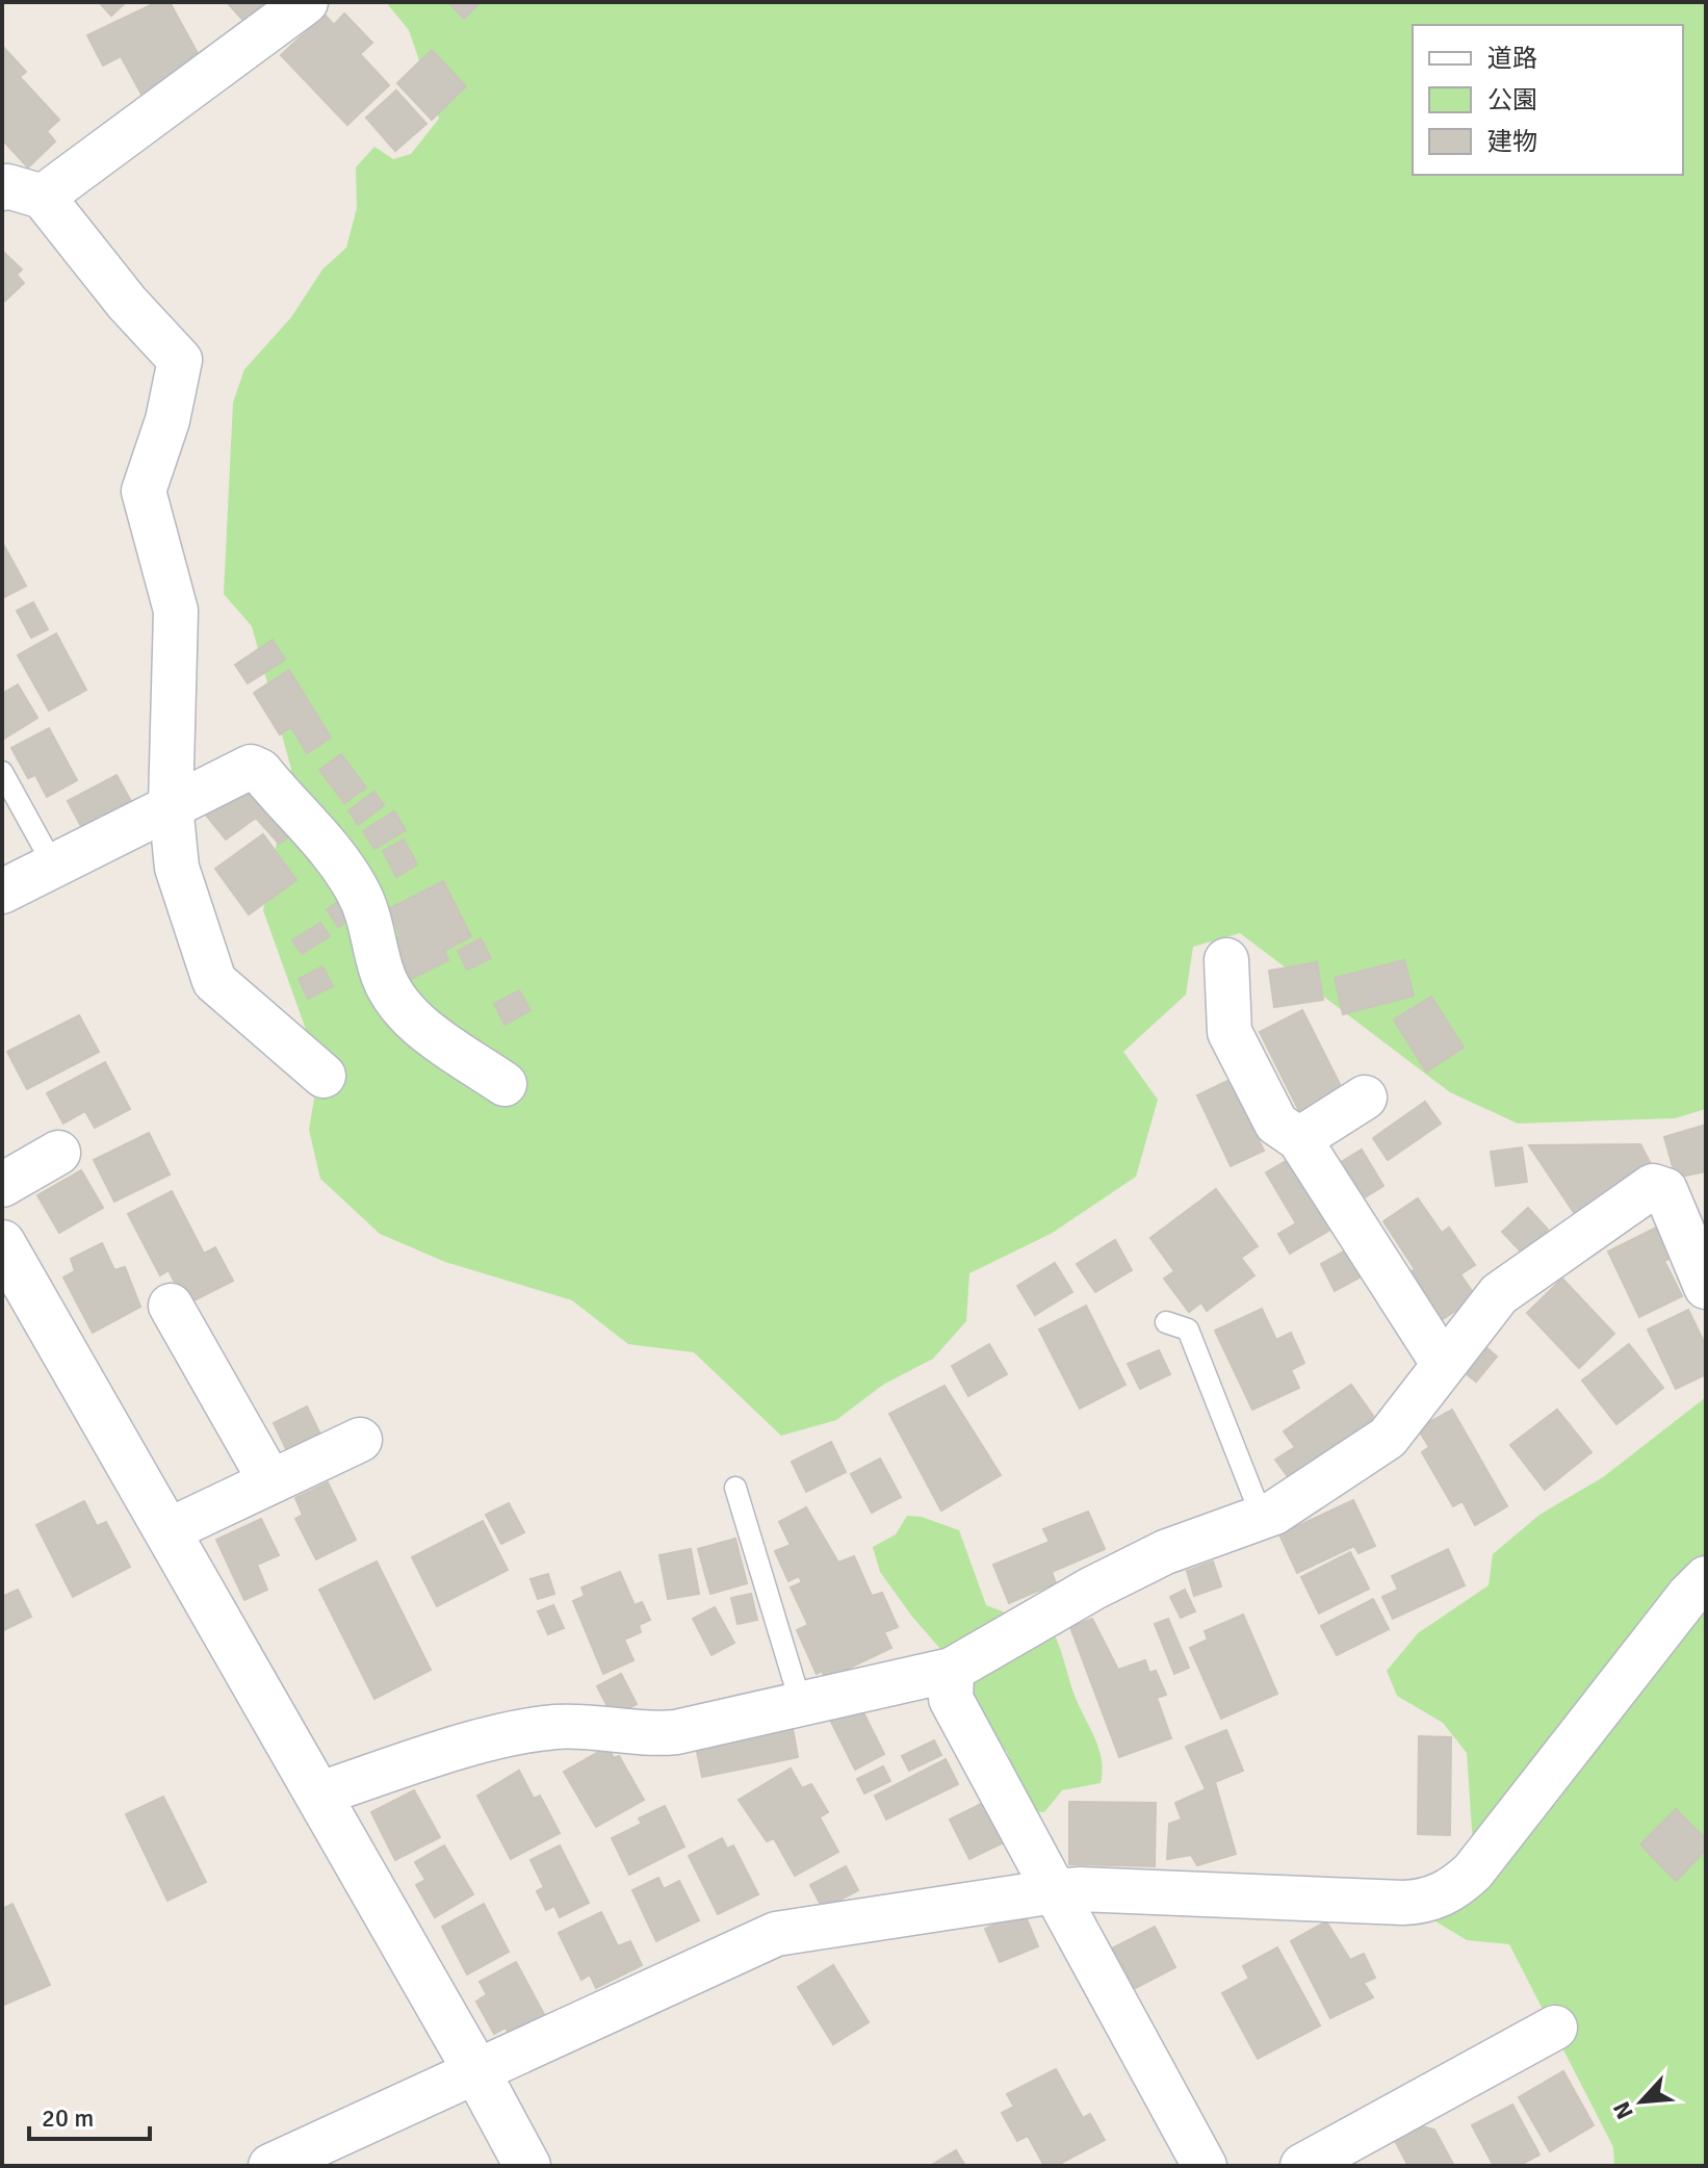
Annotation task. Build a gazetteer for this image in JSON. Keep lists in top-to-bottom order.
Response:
{
  "legend": ["道路", "公園", "建物"],
  "scale_bar": "20 m",
  "north": "bottom left"
}
